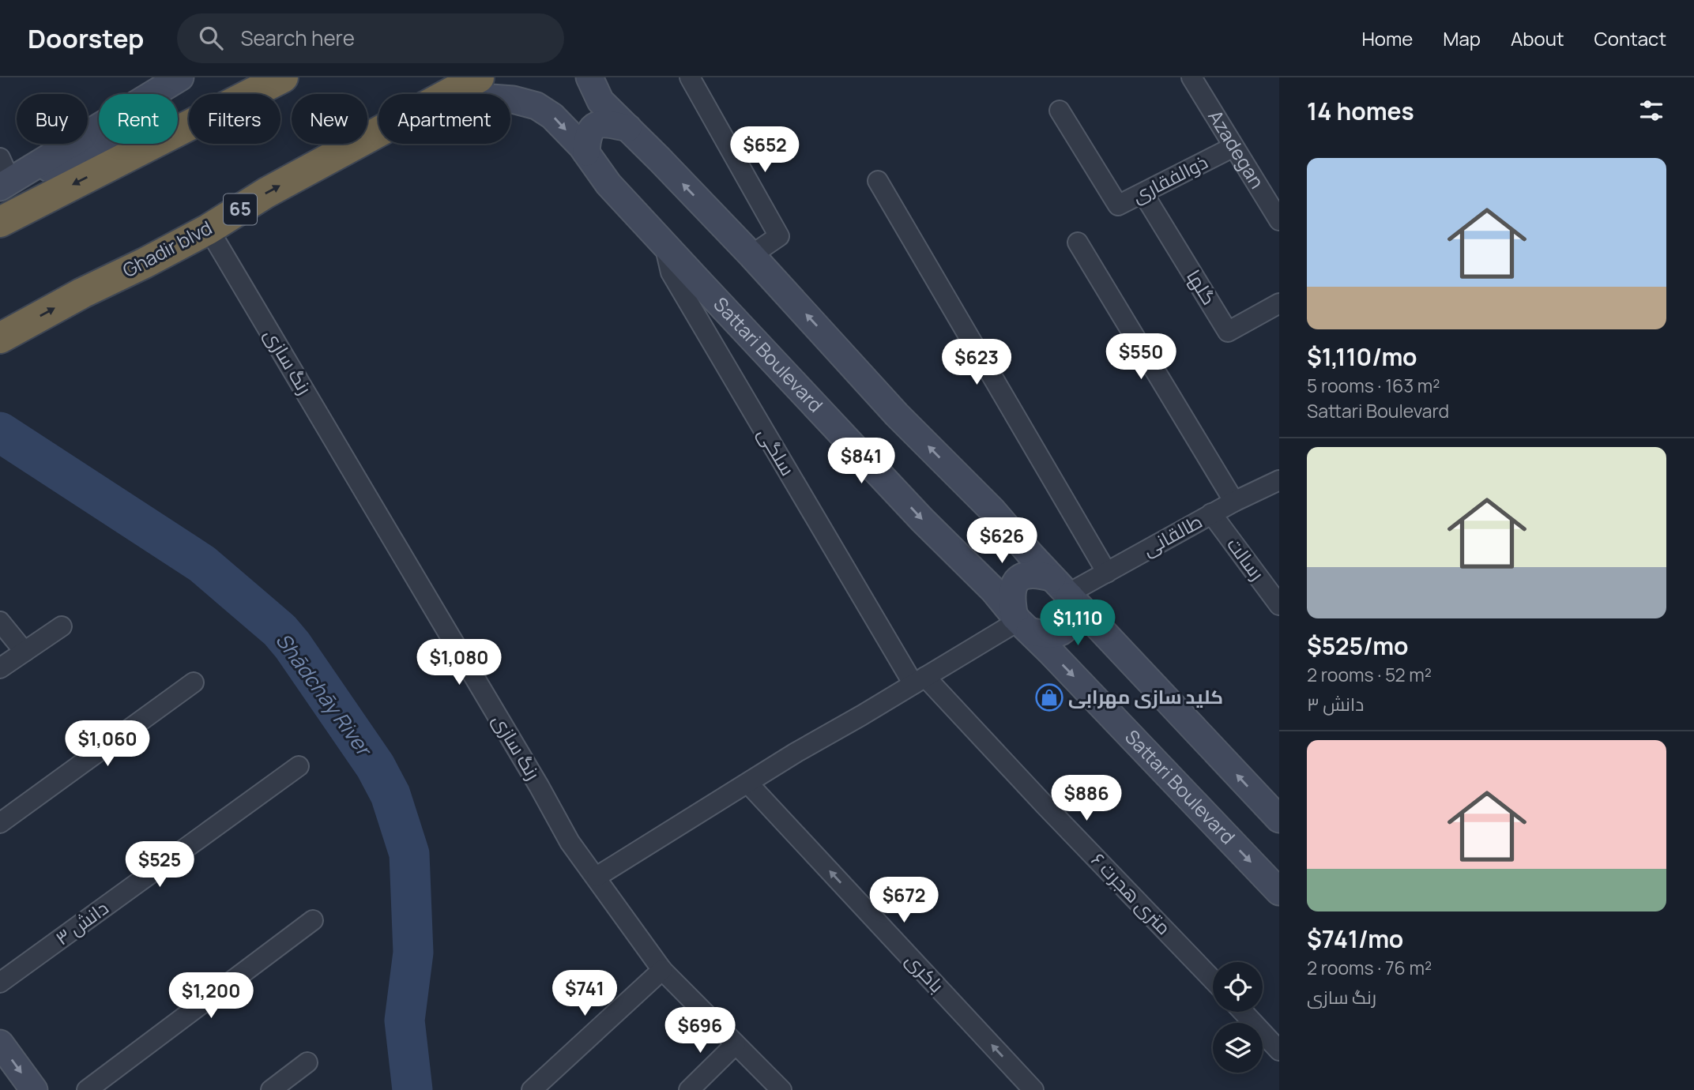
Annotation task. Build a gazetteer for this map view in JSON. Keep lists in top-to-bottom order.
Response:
{
  "streets": {
    "highway": ["65", "Ghadir blvd"],
    "main road": ["Sattari Boulevard"],
    "street": [
      "Azadegan",
      "ذوالفقاری",
      "گلها",
      "رنگ سازی",
      "سلگی",
      "طالقانی",
      "رسالت",
      "۶ متری هجرت",
      "دانش ۳",
      "باکری"
    ]
  },
  "crossings": [
    ["Azadegan", "ذوالفقاری"],
    ["ذوالفقاری", "گلها"],
    ["Ghadir blvd", "رنگ سازی"],
    ["Sattari Boulevard", "سلگی"],
    ["Sattari Boulevard", "طالقانی"],
    ["سلگی", "۶ متری هجرت"],
    ["طالقانی", "رسالت"]
  ],
  "one_way": ["باکری"],
  "water": ["Shādchāy River"],
  "places": {
    "shop": ["کلید سازی مهرابی"]
  },
  "page": {
    "header": "Doorstep",
    "search": "Search here",
    "nav": [
      "Home",
      "Map",
      "About",
      "Contact"
    ],
    "heading": "14 homes",
    "chip": [
      "Buy",
      "Rent",
      "Filters",
      "New",
      "Apartment"
    ],
    "price": [
      "$652",
      "$550",
      "$623",
      "$841",
      "$626",
      "$1,110",
      "$1,080",
      "$1,060",
      "$886",
      "$525",
      "$672",
      "$741",
      "$1,200",
      "$696"
    ],
    "list": [
      {
        "name": "$1,110/mo",
        "note": "5 rooms · 163 m² · Sattari Boulevard"
      },
      {
        "name": "$525/mo",
        "note": "2 rooms · 52 m² · دانش ۳"
      },
      {
        "name": "$741/mo",
        "note": "2 rooms · 76 m² · رنگ سازی"
      }
    ]
  }
}
